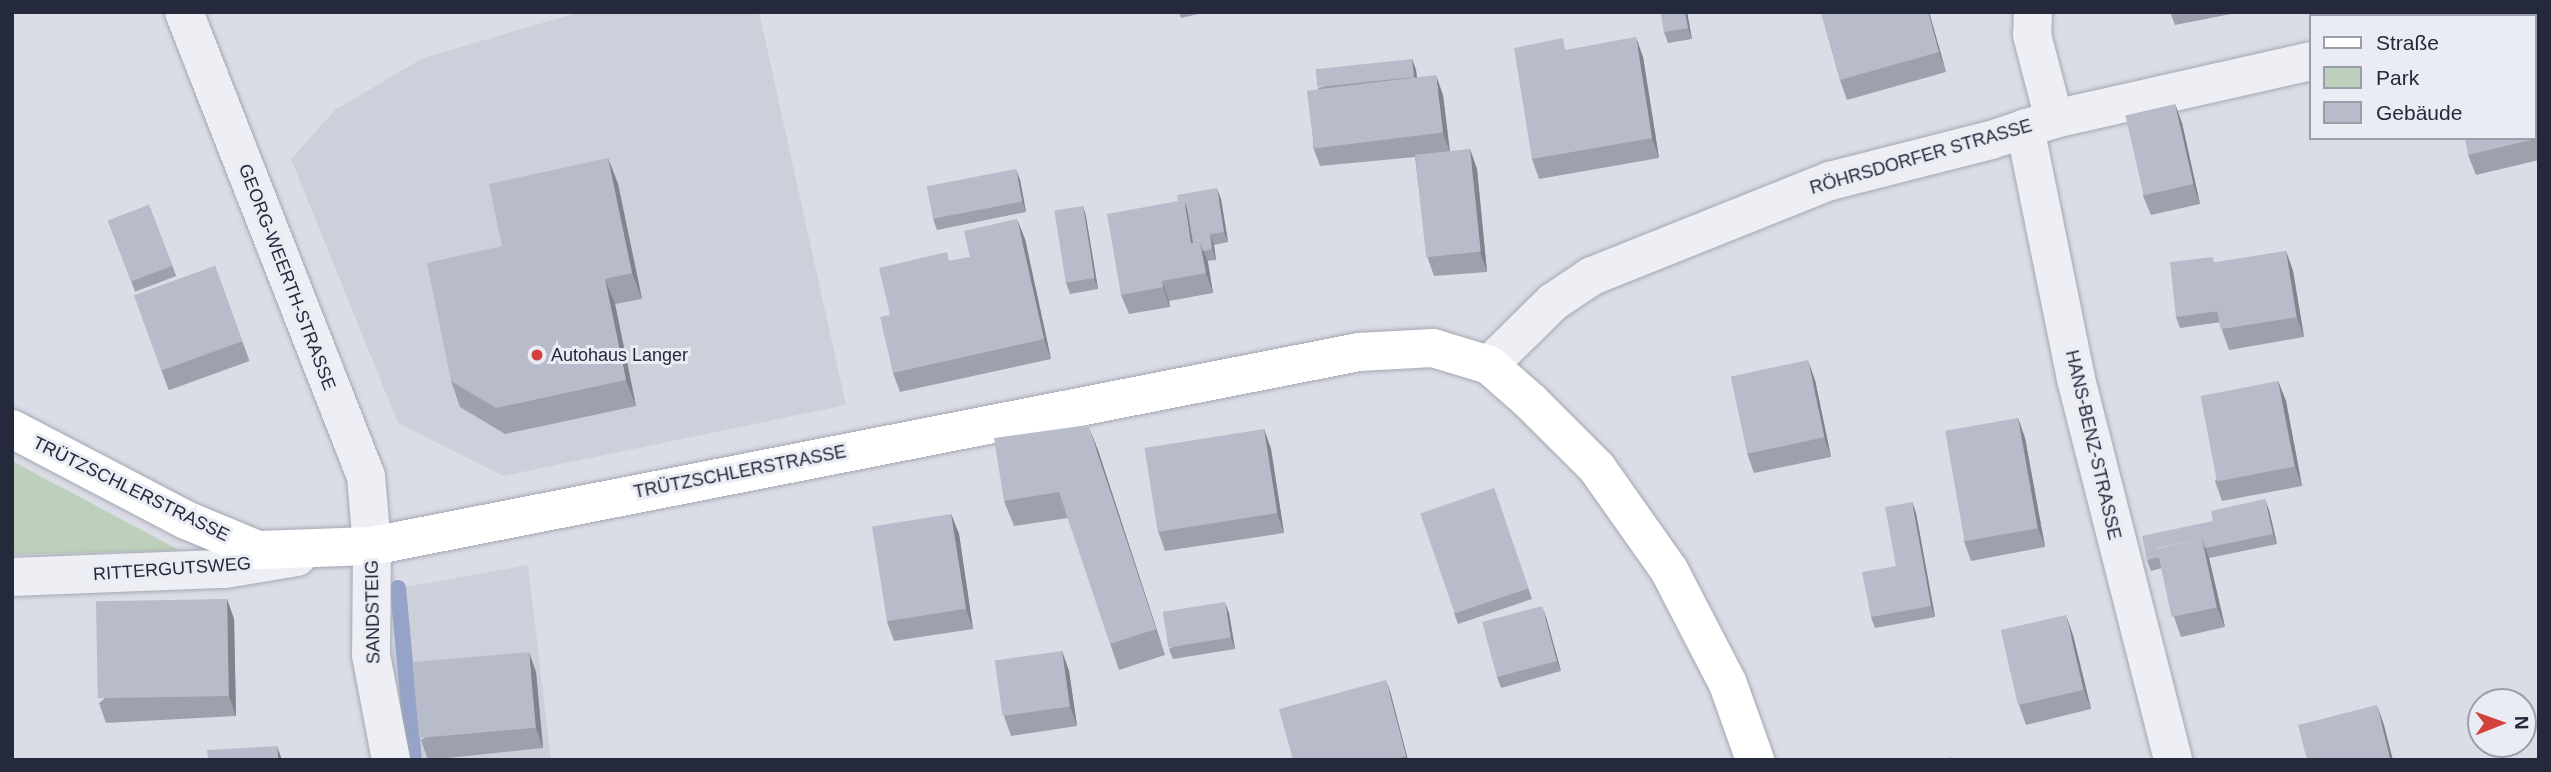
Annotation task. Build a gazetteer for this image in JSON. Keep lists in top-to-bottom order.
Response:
{
  "streets": {
    "street": [
      "RÖHRSDORFER STRASSE",
      "GEORG-WEERTH-STRASSE",
      "HANS-BENZ-STRASSE",
      "TRÜTZSCHLERSTRASSE",
      "RITTERGUTSWEG",
      "SANDSTEIG"
    ]
  },
  "crossings": [
    ["RÖHRSDORFER STRASSE", "HANS-BENZ-STRASSE"],
    ["RÖHRSDORFER STRASSE", "TRÜTZSCHLERSTRASSE"],
    ["GEORG-WEERTH-STRASSE", "TRÜTZSCHLERSTRASSE"],
    ["GEORG-WEERTH-STRASSE", "RITTERGUTSWEG"],
    ["GEORG-WEERTH-STRASSE", "SANDSTEIG"],
    ["TRÜTZSCHLERSTRASSE", "RITTERGUTSWEG"],
    ["TRÜTZSCHLERSTRASSE", "SANDSTEIG"],
    ["RITTERGUTSWEG", "SANDSTEIG"]
  ],
  "places": ["Autohaus Langer"],
  "legend": ["Straße", "Park", "Gebäude"],
  "north": "right"
}
